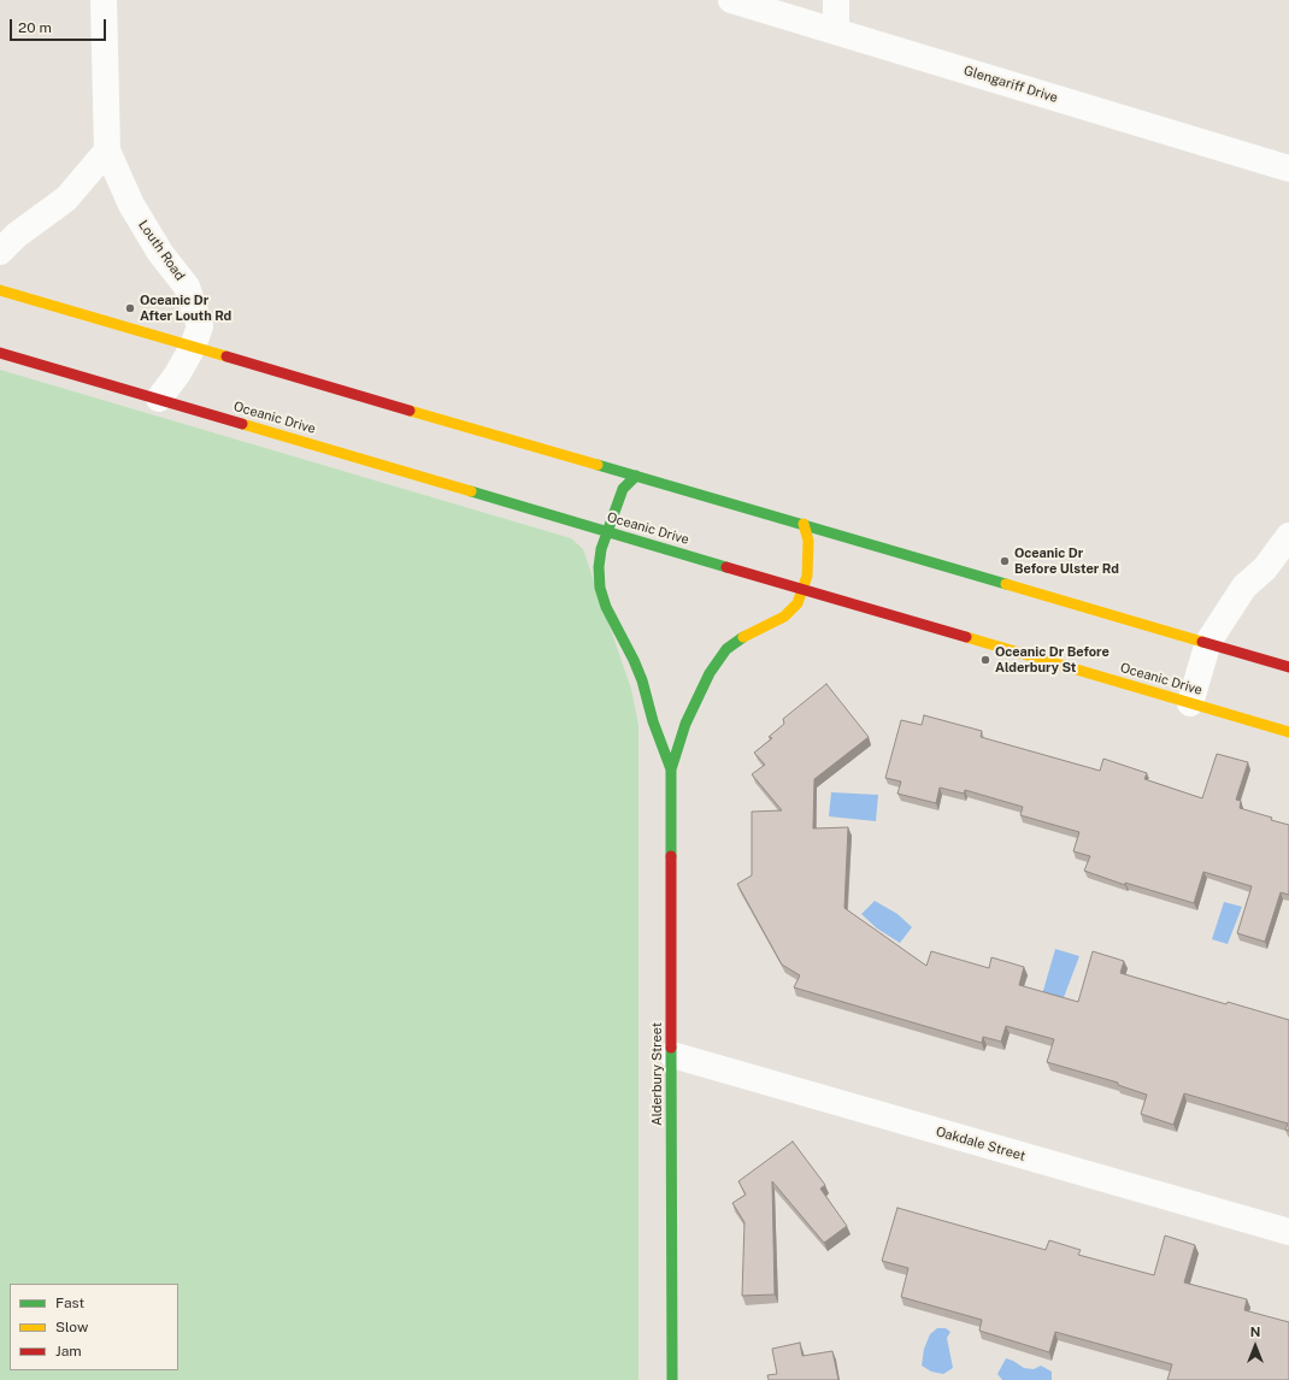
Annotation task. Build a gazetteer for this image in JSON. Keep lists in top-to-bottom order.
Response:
{
  "streets": {
    "main road": ["Oceanic Drive", "Alderbury Street"],
    "street": ["Glengariff Drive", "Louth Road", "Oakdale Street"]
  },
  "crossings": [
    ["Louth Road", "Oceanic Drive"],
    ["Oceanic Drive", "Alderbury Street"],
    ["Alderbury Street", "Oakdale Street"]
  ],
  "places": ["Oceanic Dr After Louth Rd", "Oceanic Dr Before Ulster Rd", "Oceanic Dr Before Alderbury St"],
  "legend": ["Fast", "Slow", "Jam"],
  "scale_bar": "20 m",
  "north": "top"
}
